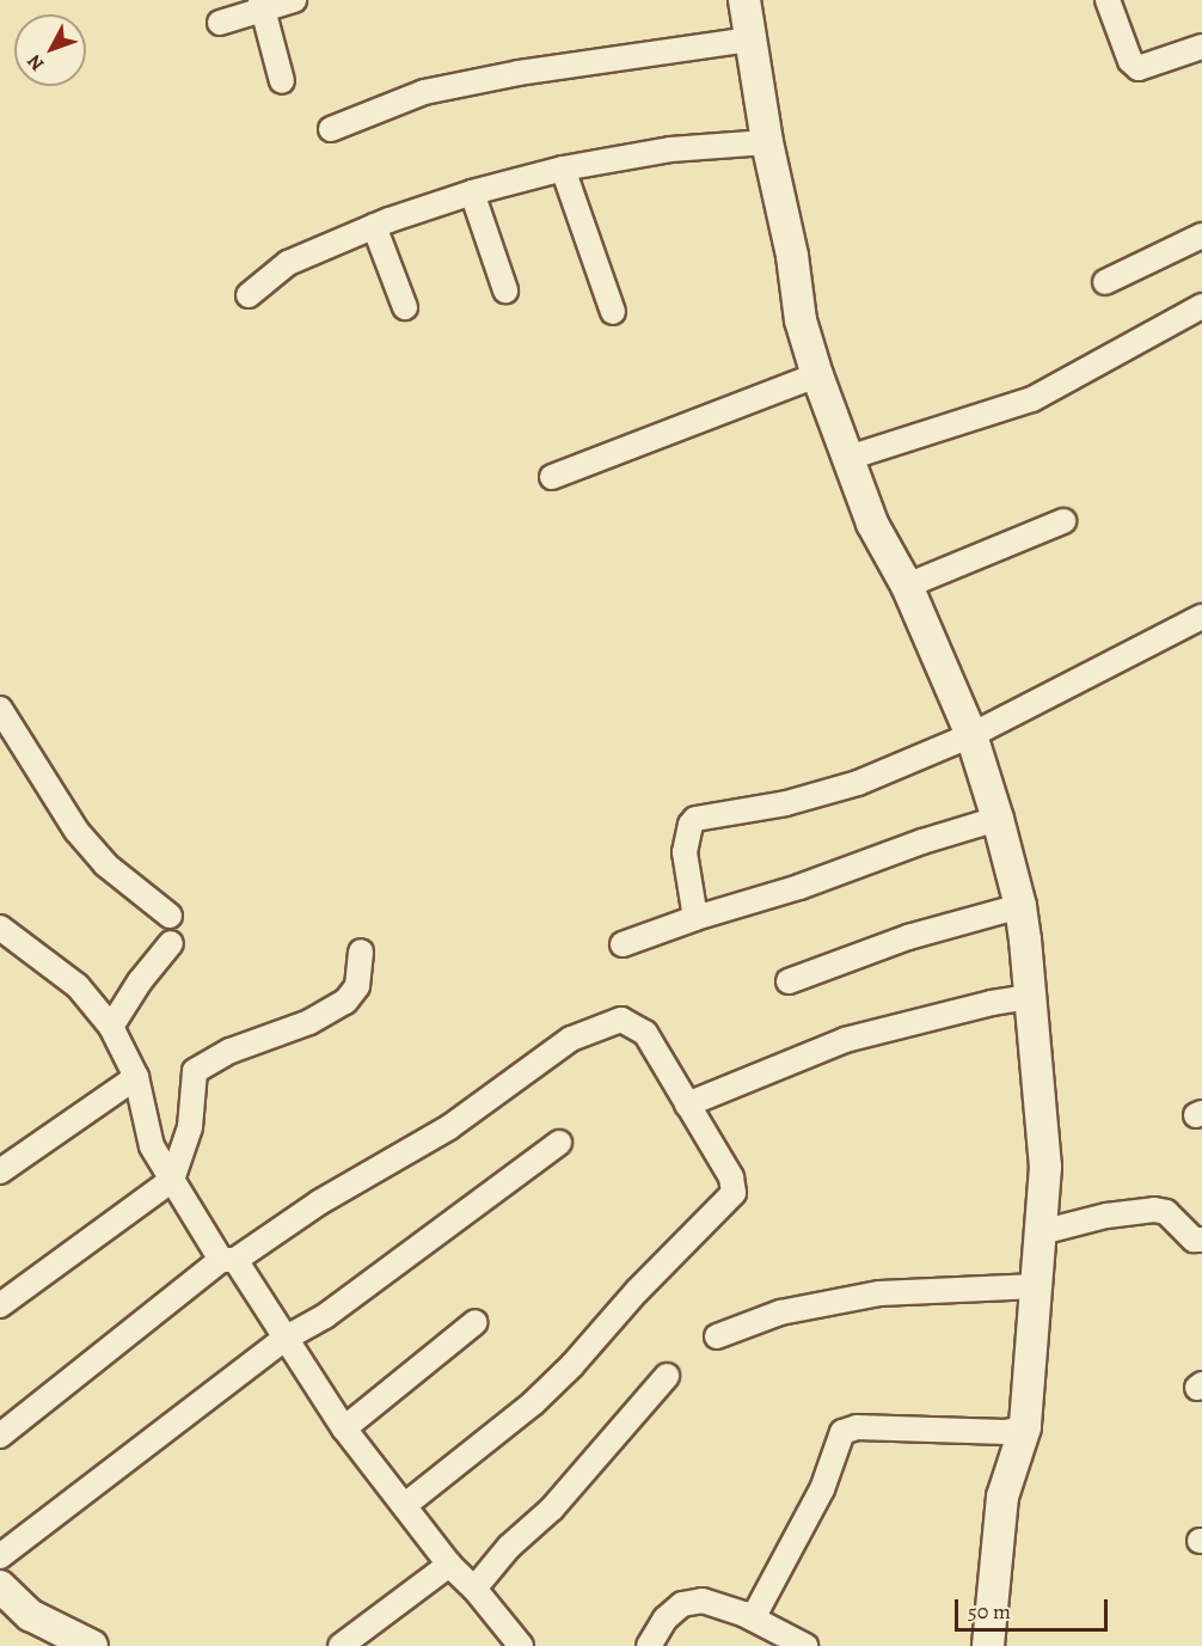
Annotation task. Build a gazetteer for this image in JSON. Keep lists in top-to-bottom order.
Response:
{
  "scale_bar": "50 m",
  "north": "bottom left"
}
